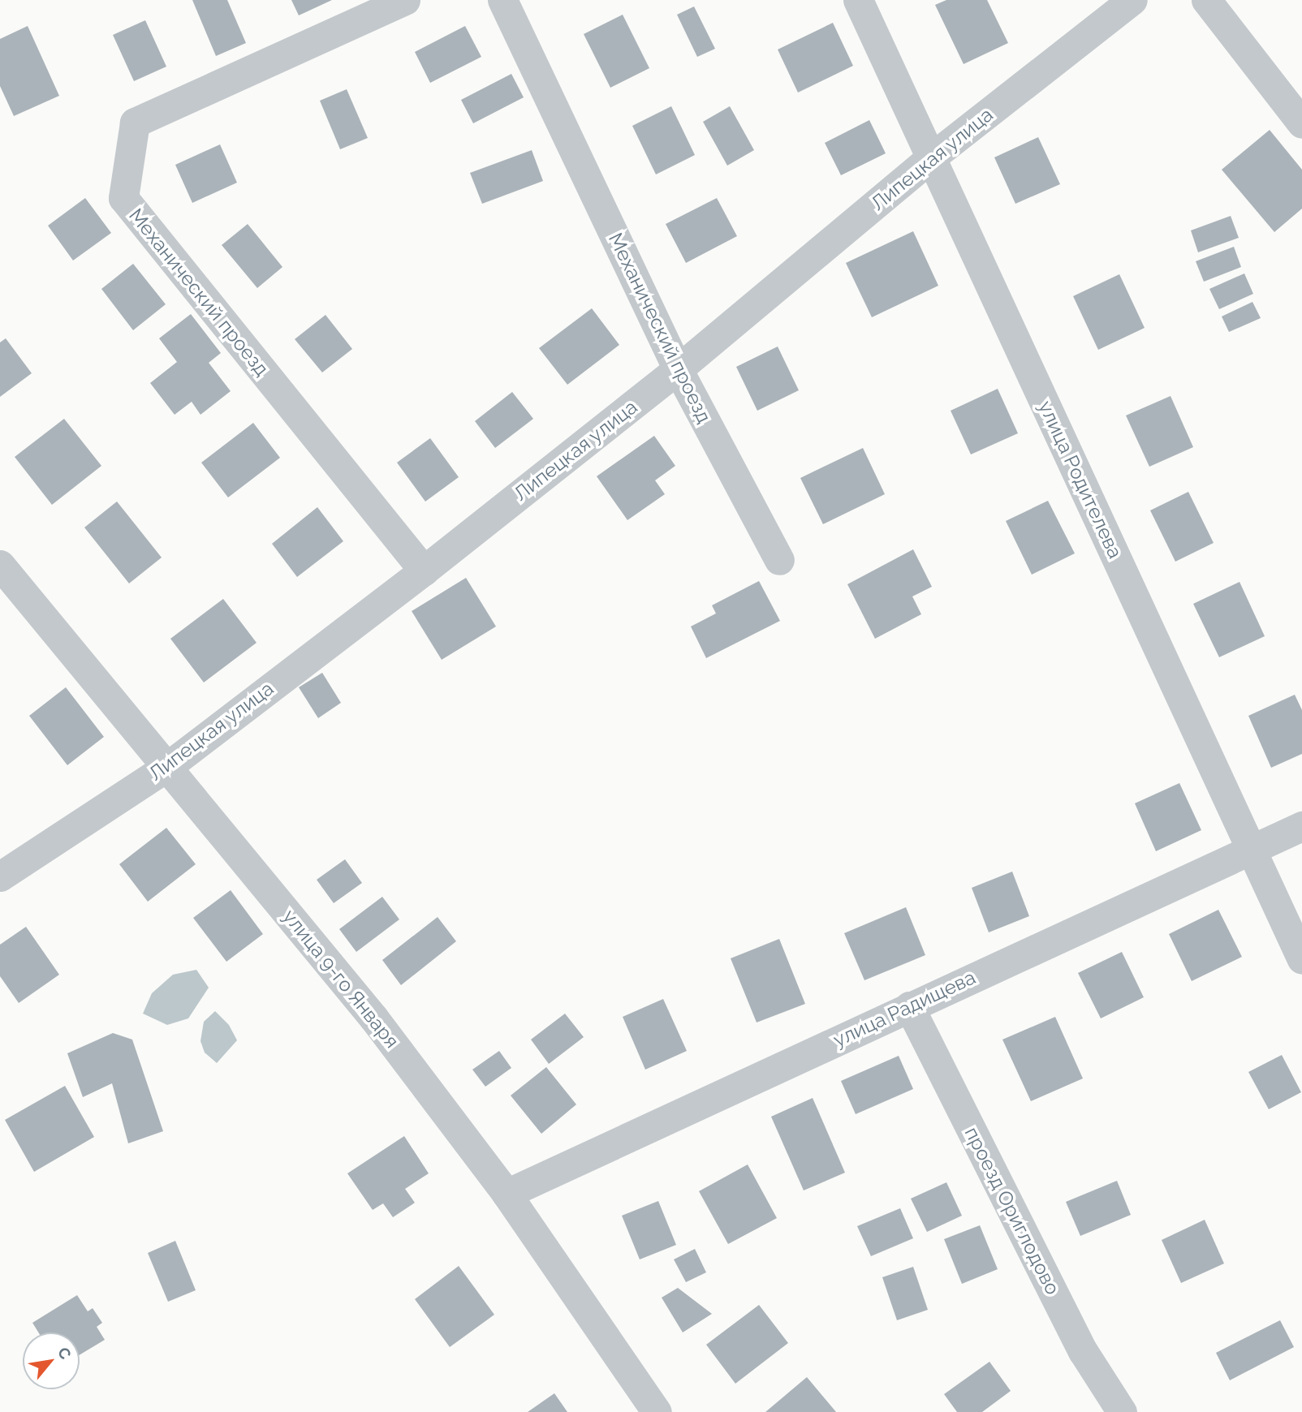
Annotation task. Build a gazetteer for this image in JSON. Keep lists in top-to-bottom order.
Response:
{
  "streets": {
    "street": [
      "Липецкая улица",
      "Механический проезд",
      "улица Родителева",
      "улица 9-го Января",
      "улица Радищева",
      "проезд Ориглодово"
    ]
  },
  "crossings": [
    ["Липецкая улица", "Механический проезд"],
    ["Липецкая улица", "улица Родителева"],
    ["Липецкая улица", "улица 9-го Января"],
    ["улица Родителева", "улица Радищева"],
    ["улица 9-го Января", "улица Радищева"],
    ["улица Радищева", "проезд Ориглодово"]
  ],
  "north": "top right"
}
